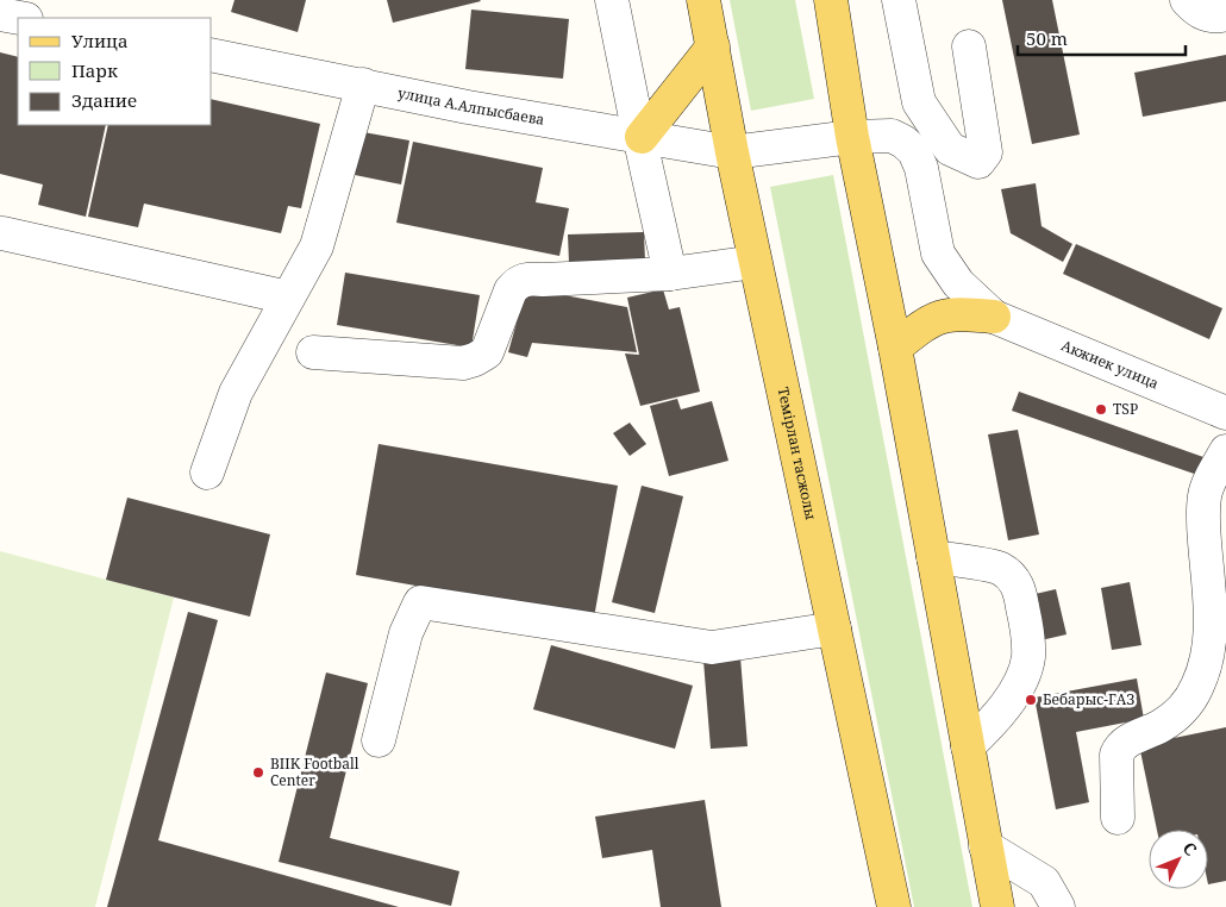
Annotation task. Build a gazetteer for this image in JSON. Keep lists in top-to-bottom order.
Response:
{
  "streets": {
    "main road": ["Темірлан тасжолы"],
    "street": ["улица А.Алпысбаева", "Акжиек улица"]
  },
  "crossings": [
    ["улица А.Алпысбаева", "Акжиек улица"],
    ["улица А.Алпысбаева", "Темірлан тасжолы"]
  ],
  "places": ["TSP", "Бебарыс-ГАЗ", "BIIK Football Center"],
  "legend": ["Улица", "Парк", "Здание"],
  "scale_bar": "50 m",
  "north": "top right"
}
